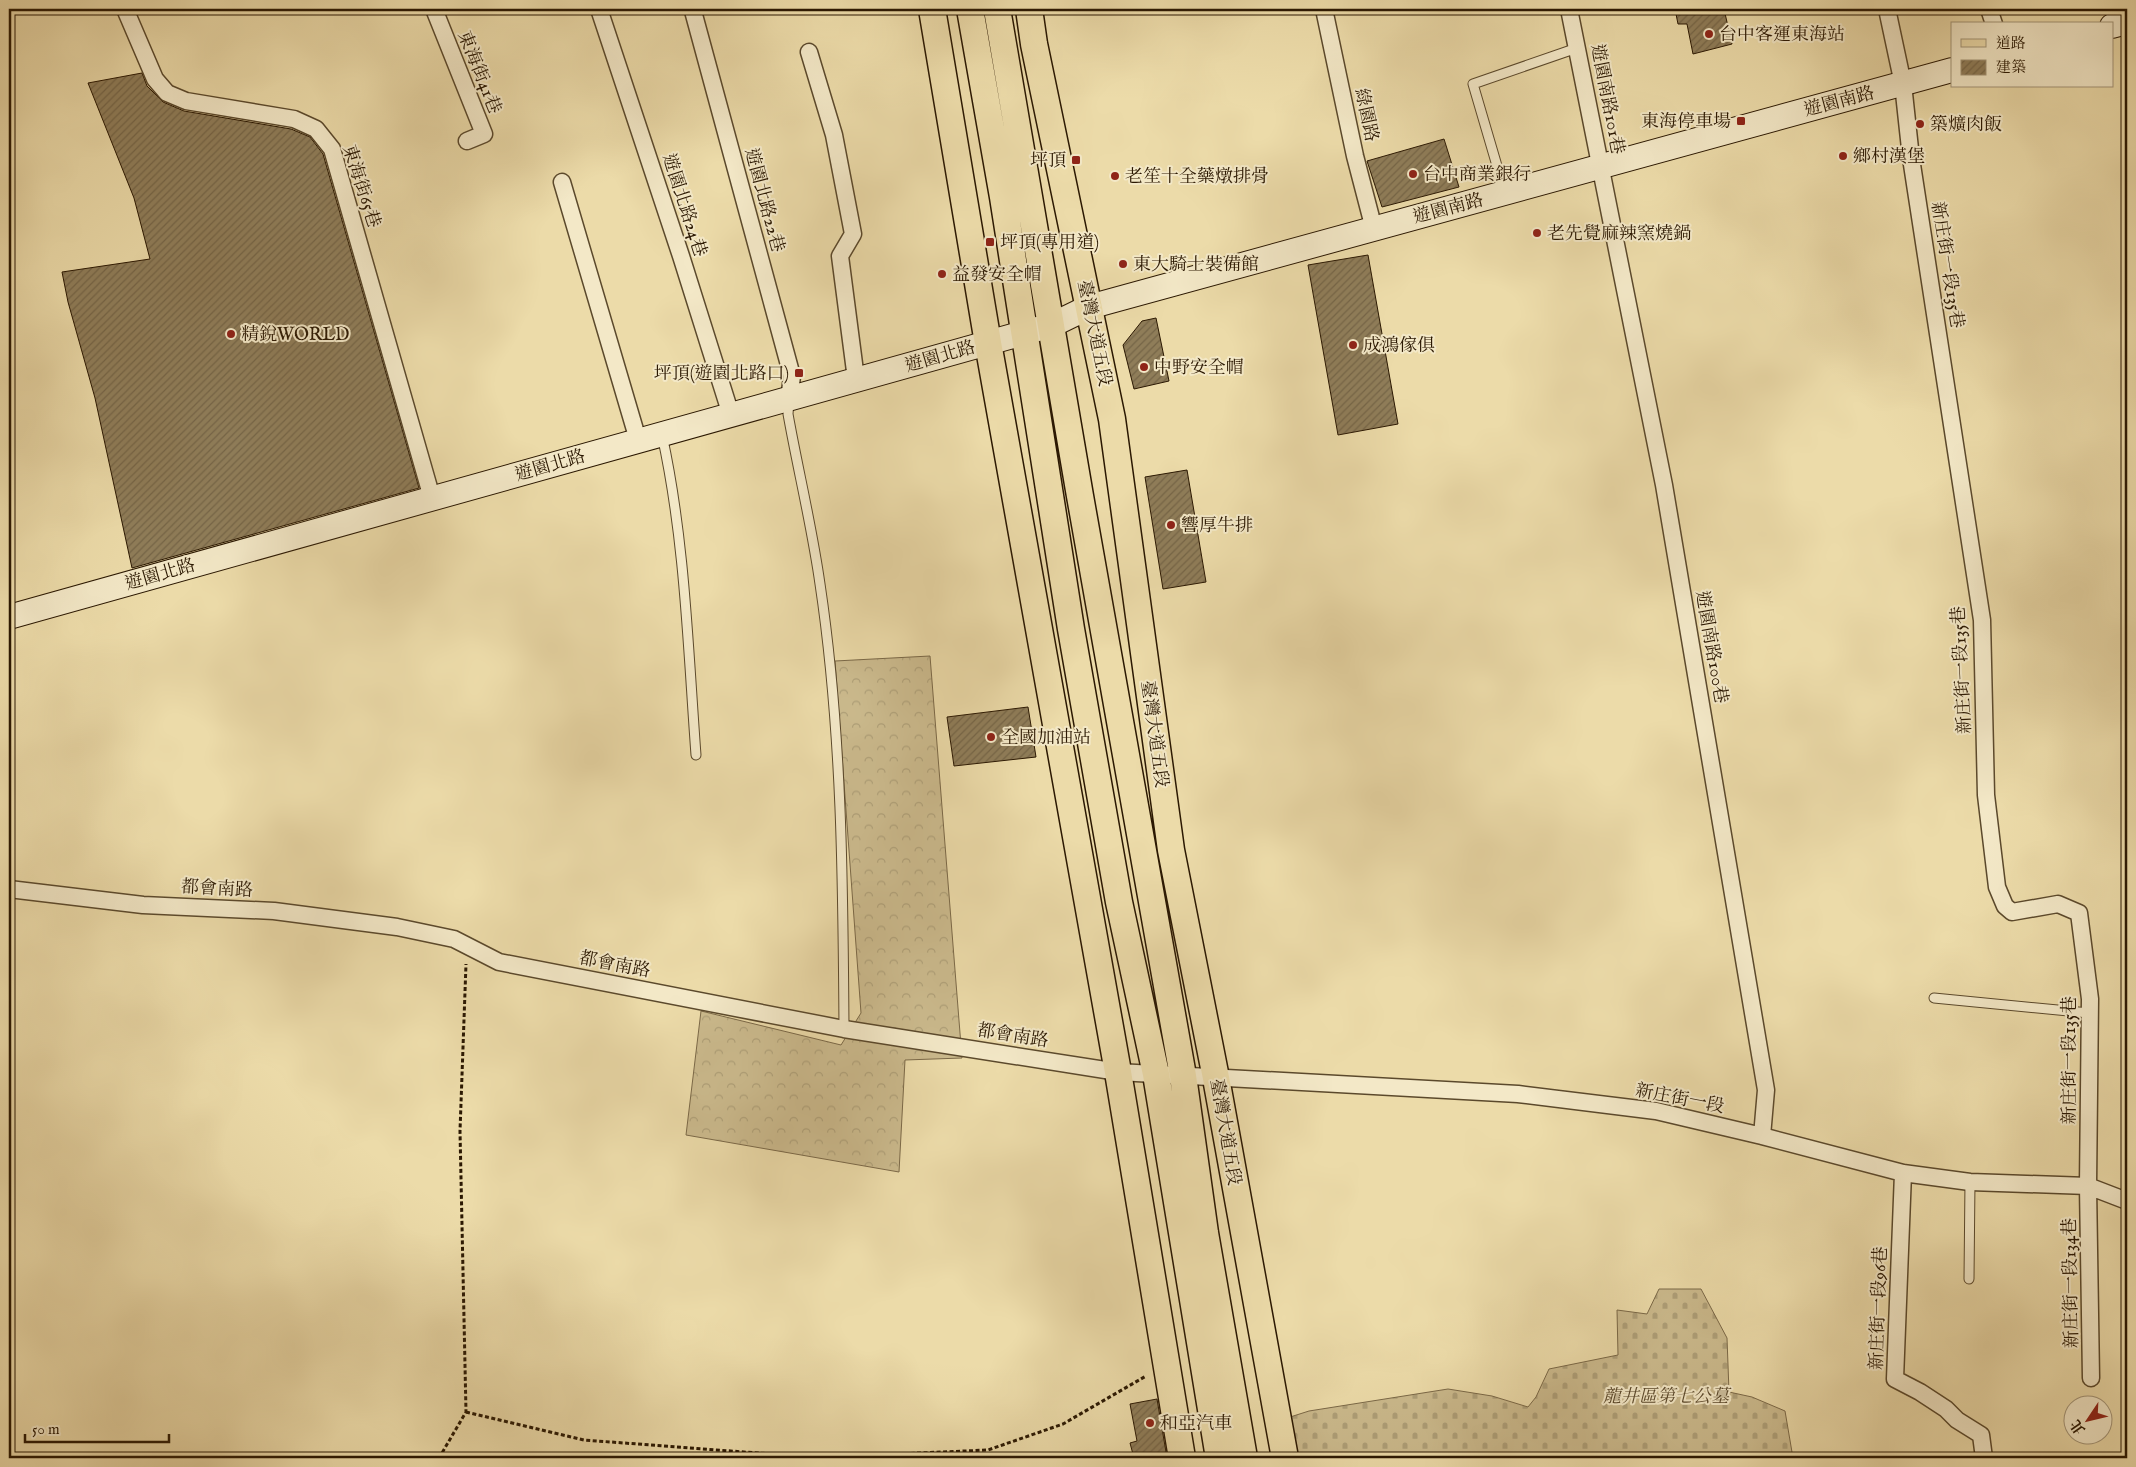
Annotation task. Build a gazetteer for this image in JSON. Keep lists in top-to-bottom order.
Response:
{
  "streets": {
    "main road": ["臺灣大道五段"],
    "street": [
      "東海街41巷",
      "遊園南路101巷",
      "遊園南路",
      "綠園路",
      "東海街65巷",
      "遊園北路22巷",
      "遊園北路24巷",
      "新庄街一段135巷",
      "遊園北路",
      "遊園南路100巷",
      "都會南路",
      "新庄街一段",
      "新庄街一段134巷",
      "新庄街一段96巷"
    ]
  },
  "crossings": [
    ["遊園南路101巷", "遊園南路"],
    ["遊園南路101巷", "遊園南路100巷"],
    ["遊園南路", "綠園路"],
    ["遊園南路", "新庄街一段135巷"],
    ["遊園南路", "臺灣大道五段"],
    ["遊園南路", "遊園北路"],
    ["遊園南路", "遊園南路100巷"],
    ["東海街65巷", "遊園北路"],
    ["遊園北路22巷", "遊園北路"],
    ["遊園北路24巷", "遊園北路"],
    ["新庄街一段135巷", "新庄街一段"],
    ["新庄街一段135巷", "新庄街一段134巷"],
    ["臺灣大道五段", "遊園北路"],
    ["臺灣大道五段", "都會南路"],
    ["臺灣大道五段", "新庄街一段"],
    ["遊園南路100巷", "新庄街一段"],
    ["都會南路", "新庄街一段"],
    ["新庄街一段", "新庄街一段134巷"],
    ["新庄街一段", "新庄街一段96巷"]
  ],
  "parks": ["龍井區第七公墓"],
  "places": {
    "other": [
      "台中客運東海站",
      "築爌肉飯",
      "鄉村漢堡",
      "台中商業銀行",
      "老笙十全藥燉排骨",
      "老先覺麻辣窯燒鍋",
      "東大騎士裝備館",
      "益發安全帽",
      "精銳WORLD",
      "成鴻傢俱",
      "中野安全帽",
      "響厚牛排",
      "全國加油站",
      "和亞汽車"
    ],
    "transit": [
      "東海停車場",
      "坪頂",
      "坪頂(專用道)",
      "坪頂(遊園北路口)"
    ]
  },
  "legend": ["道路", "建築"],
  "scale_bar": "50 m",
  "north": "bottom left"
}
